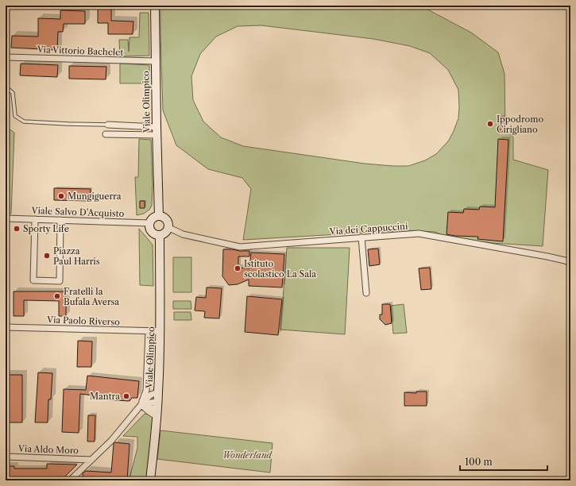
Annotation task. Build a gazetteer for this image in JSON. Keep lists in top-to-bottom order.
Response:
{
  "streets": {
    "main road": ["Viale Olimpico"],
    "street": [
      "Via Vittorio Bachelet",
      "Viale Salvo D'Acquisto",
      "Via dei Cappuccini",
      "Via Paolo Riverso",
      "Via Aldo Moro"
    ]
  },
  "crossings": [
    ["Via Vittorio Bachelet", "Viale Olimpico"],
    ["Viale Olimpico", "Viale Salvo D'Acquisto"],
    ["Viale Olimpico", "Via dei Cappuccini"],
    ["Viale Olimpico", "Via Paolo Riverso"],
    ["Viale Salvo D'Acquisto", "Via dei Cappuccini"]
  ],
  "parks": ["Wonderland"],
  "places": [
    "Ippodromo Cirigliano",
    "Mungiguerra",
    "Sporty Life",
    "Piazza Paul Harris",
    "Istituto scolastico La Sala",
    "Fratelli la Bufala Aversa",
    "Mantra"
  ],
  "scale_bar": "100 m"
}
